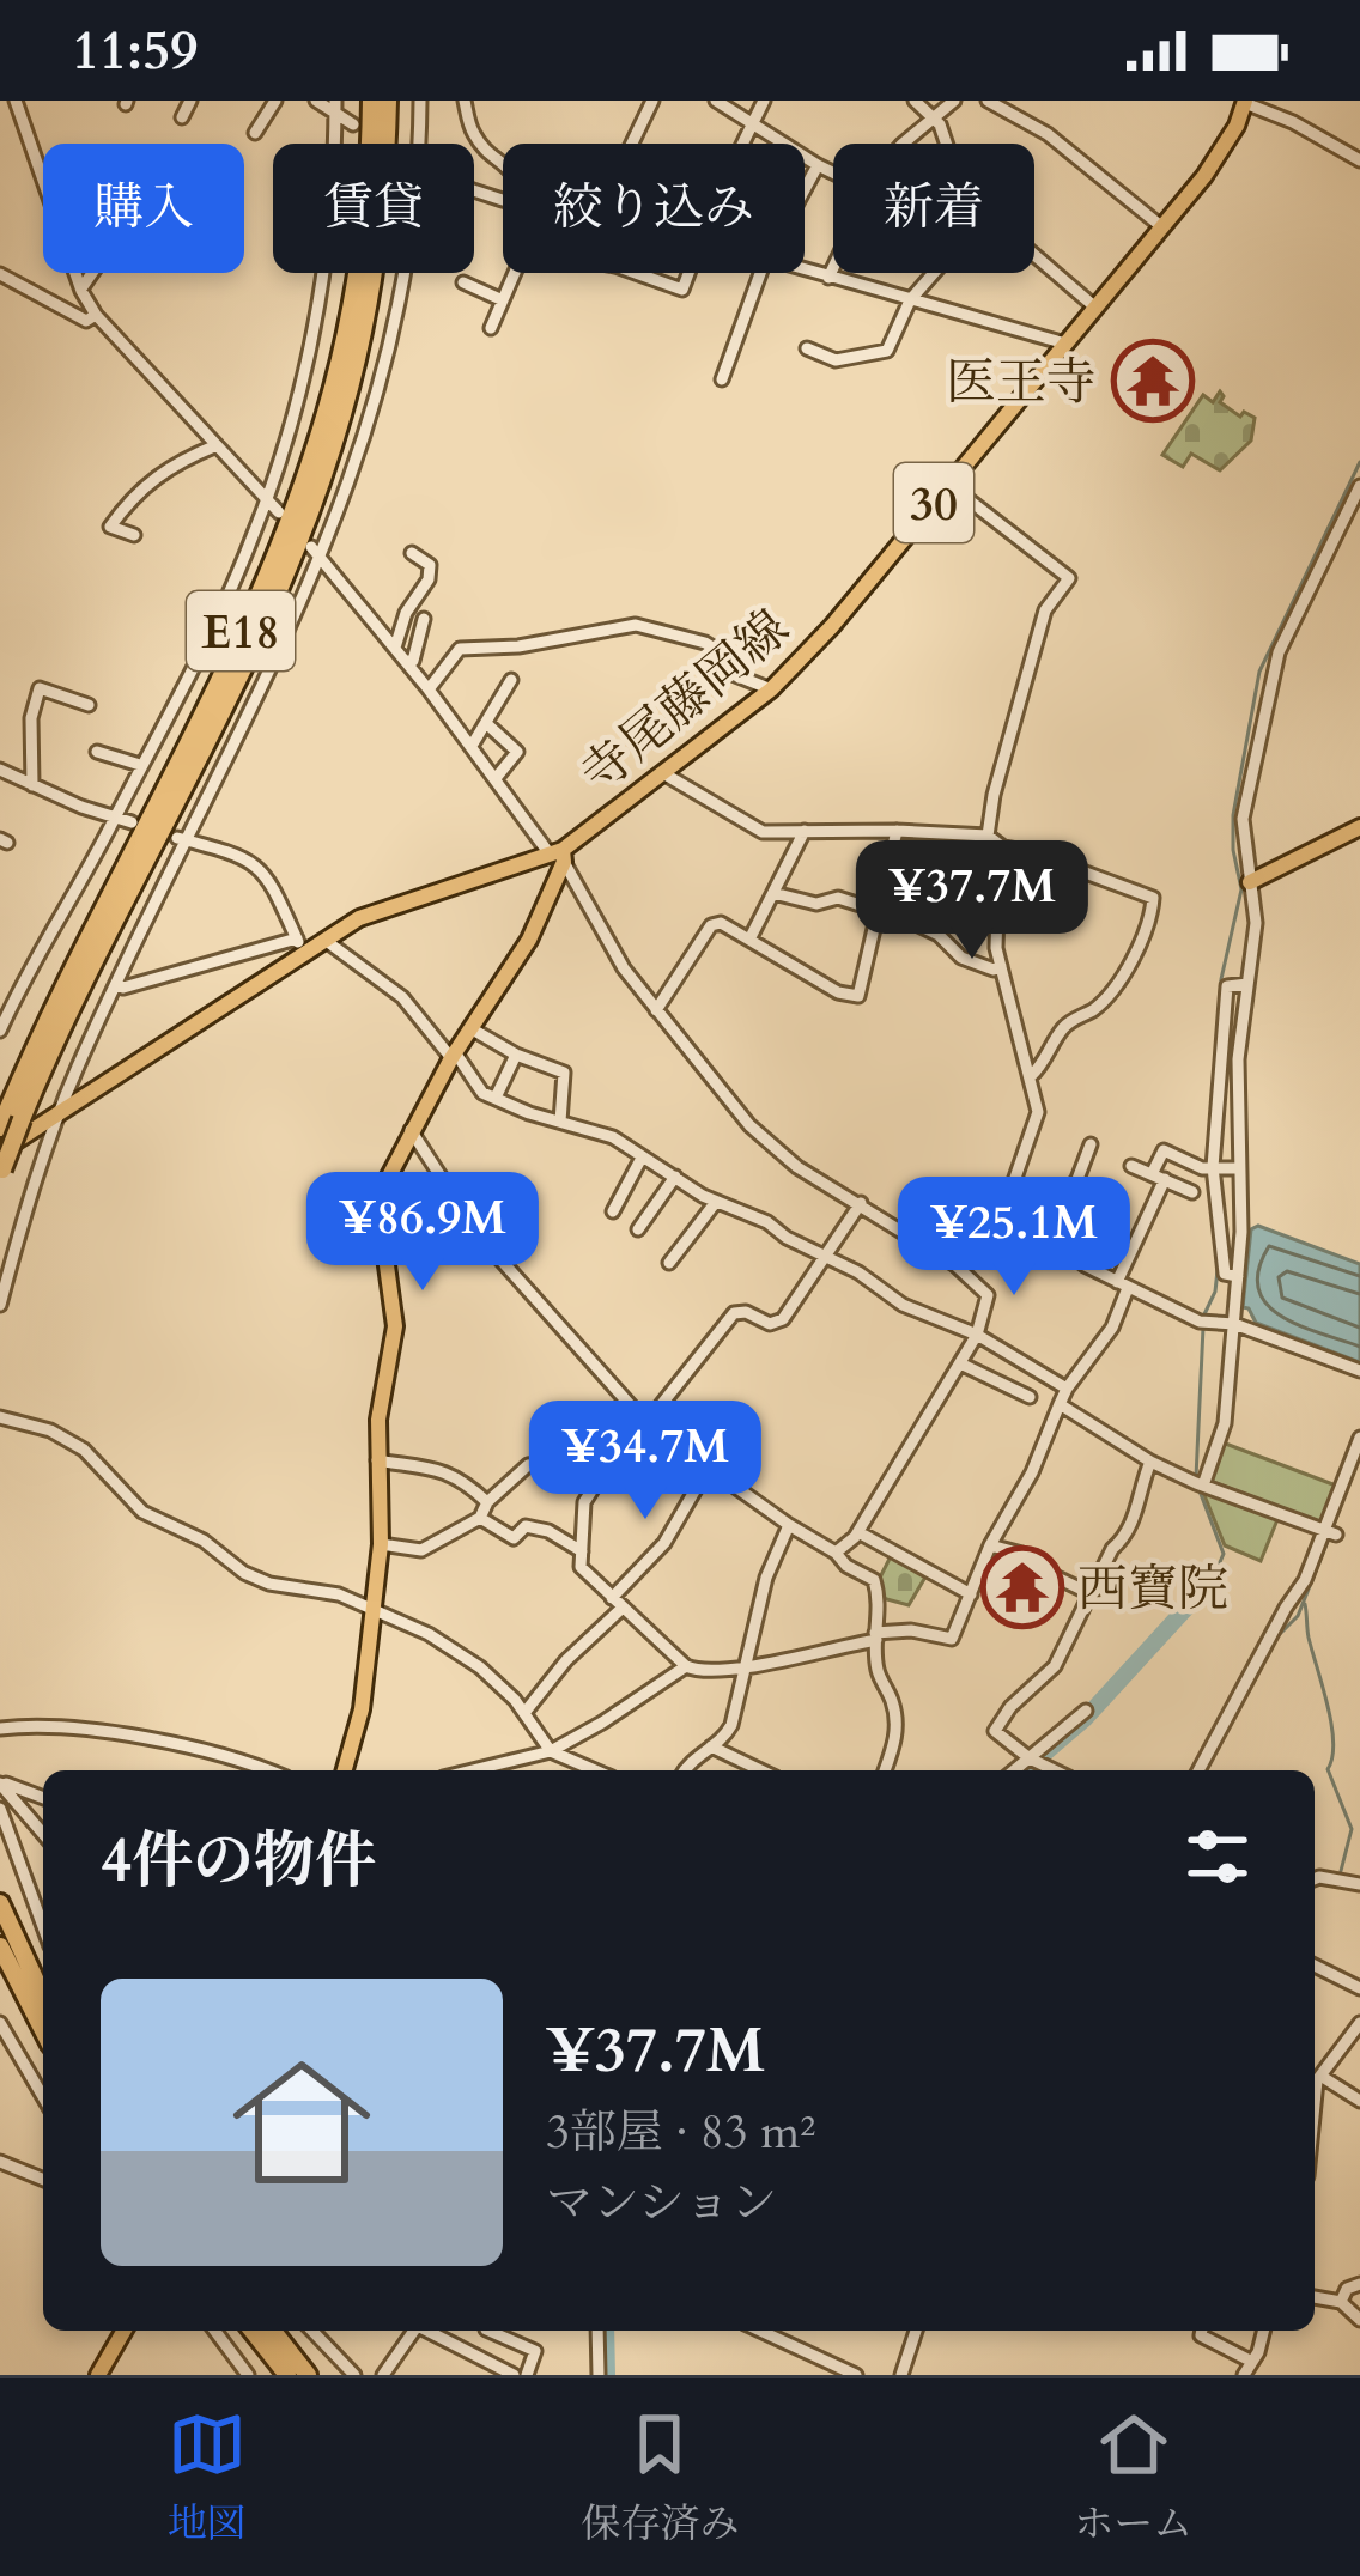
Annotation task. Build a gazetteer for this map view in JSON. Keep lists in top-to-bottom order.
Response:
{
  "streets": {
    "highway": ["E18"],
    "main road": ["30", "寺尾藤岡線"]
  },
  "places": {
    "temple": ["医王寺", "西寶院"]
  },
  "page": {
    "status": "11:59",
    "chip": [
      "購入",
      "賃貸",
      "絞り込み",
      "新着"
    ],
    "price": [
      "¥37.7M",
      "¥86.9M",
      "¥25.1M",
      "¥34.7M"
    ],
    "heading": "4件の物件",
    "list": [
      {
        "name": "¥37.7M",
        "note": "3部屋 · 83 m² · マンション"
      }
    ],
    "tabs": ["地図", "保存済み", "ホーム"]
  }
}
